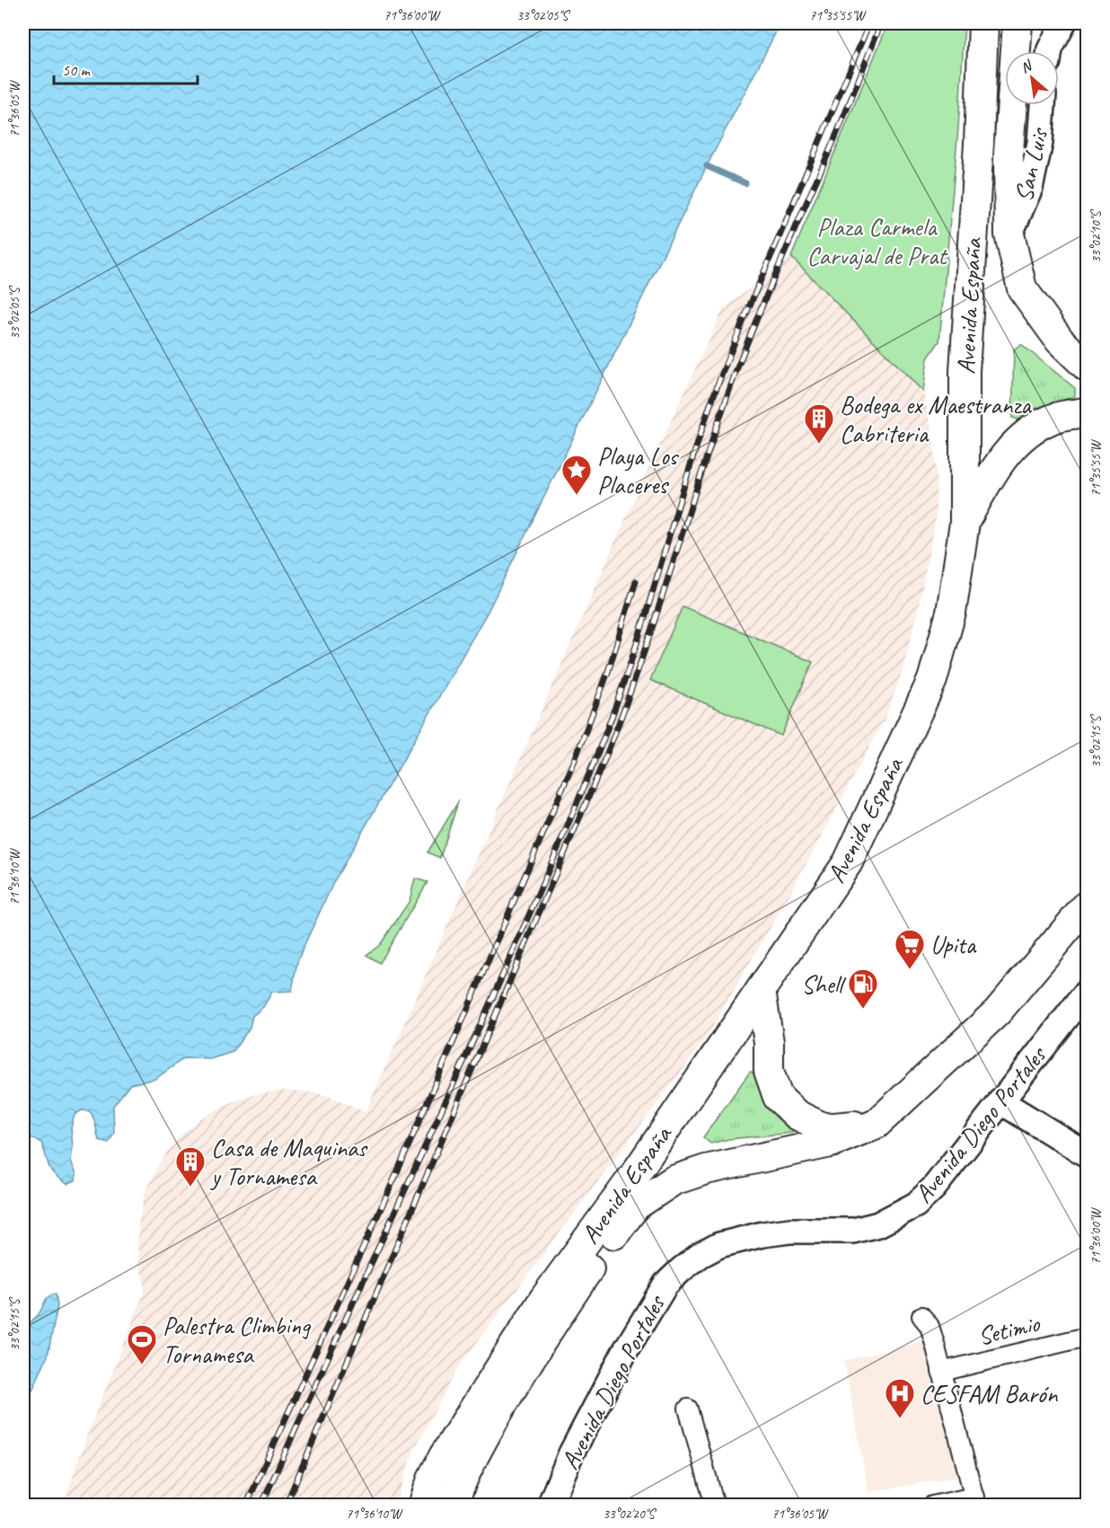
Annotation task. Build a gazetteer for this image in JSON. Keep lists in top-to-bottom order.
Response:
{
  "streets": {
    "main road": ["San Luis", "Avenida España", "Avenida Diego Portales"],
    "street": ["Setimio"]
  },
  "crossings": [
    ["San Luis", "Avenida España"]
  ],
  "parks": ["Plaza Carmela Carvajal de Prat"],
  "places": {
    "building": ["Bodega ex Maestranza Cabriteria", "Casa de Maquinas y Tornamesa"],
    "place": ["Playa Los Placeres"],
    "supermarket": ["Upita"],
    "fuel station": ["Shell"],
    "sports": ["Palestra Climbing Tornamesa"],
    "hospital": ["CESFAM Barón"]
  },
  "scale_bar": "50 m",
  "north": "top left",
  "coordinates": [
    "71°36'00\"W",
    "33°02'05\"S",
    "71°35'55\"W",
    "71°36'05\"W",
    "33°02'10\"S",
    "33°02'15\"S",
    "71°36'10\"W",
    "33°02'20\"S"
  ]
}
